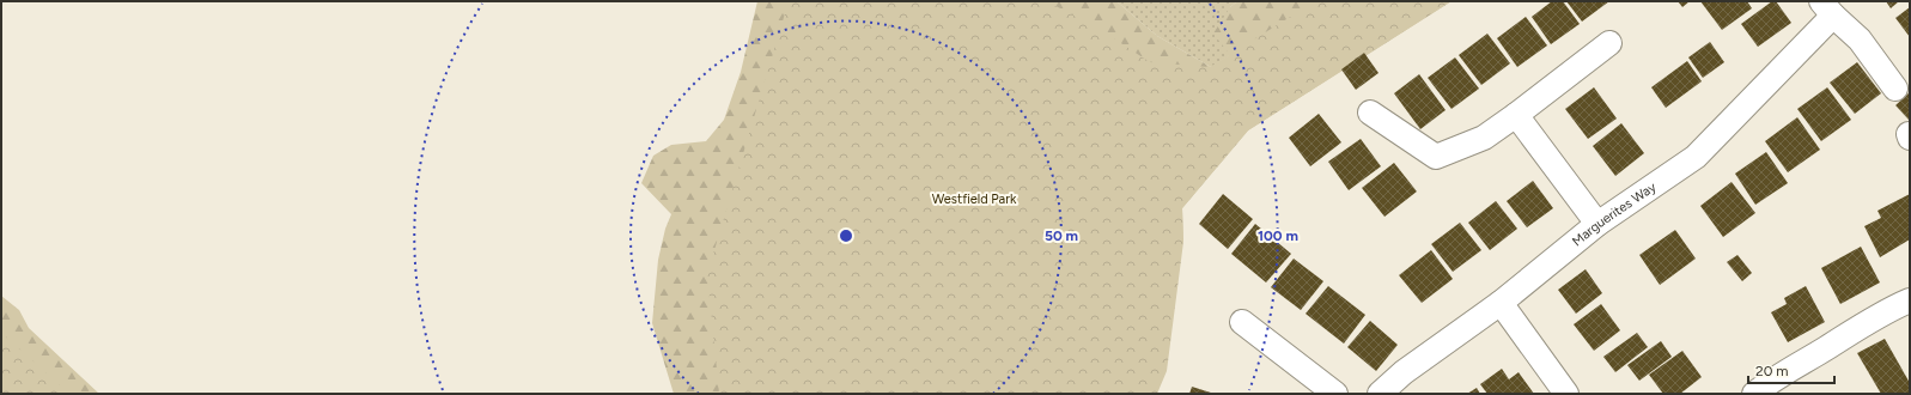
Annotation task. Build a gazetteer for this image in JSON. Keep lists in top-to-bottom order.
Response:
{
  "streets": {
    "street": ["Marguerites Way"]
  },
  "parks": ["Westfield Park"],
  "scale_bar": "20 m",
  "rings": ["50 m", "100 m"]
}
